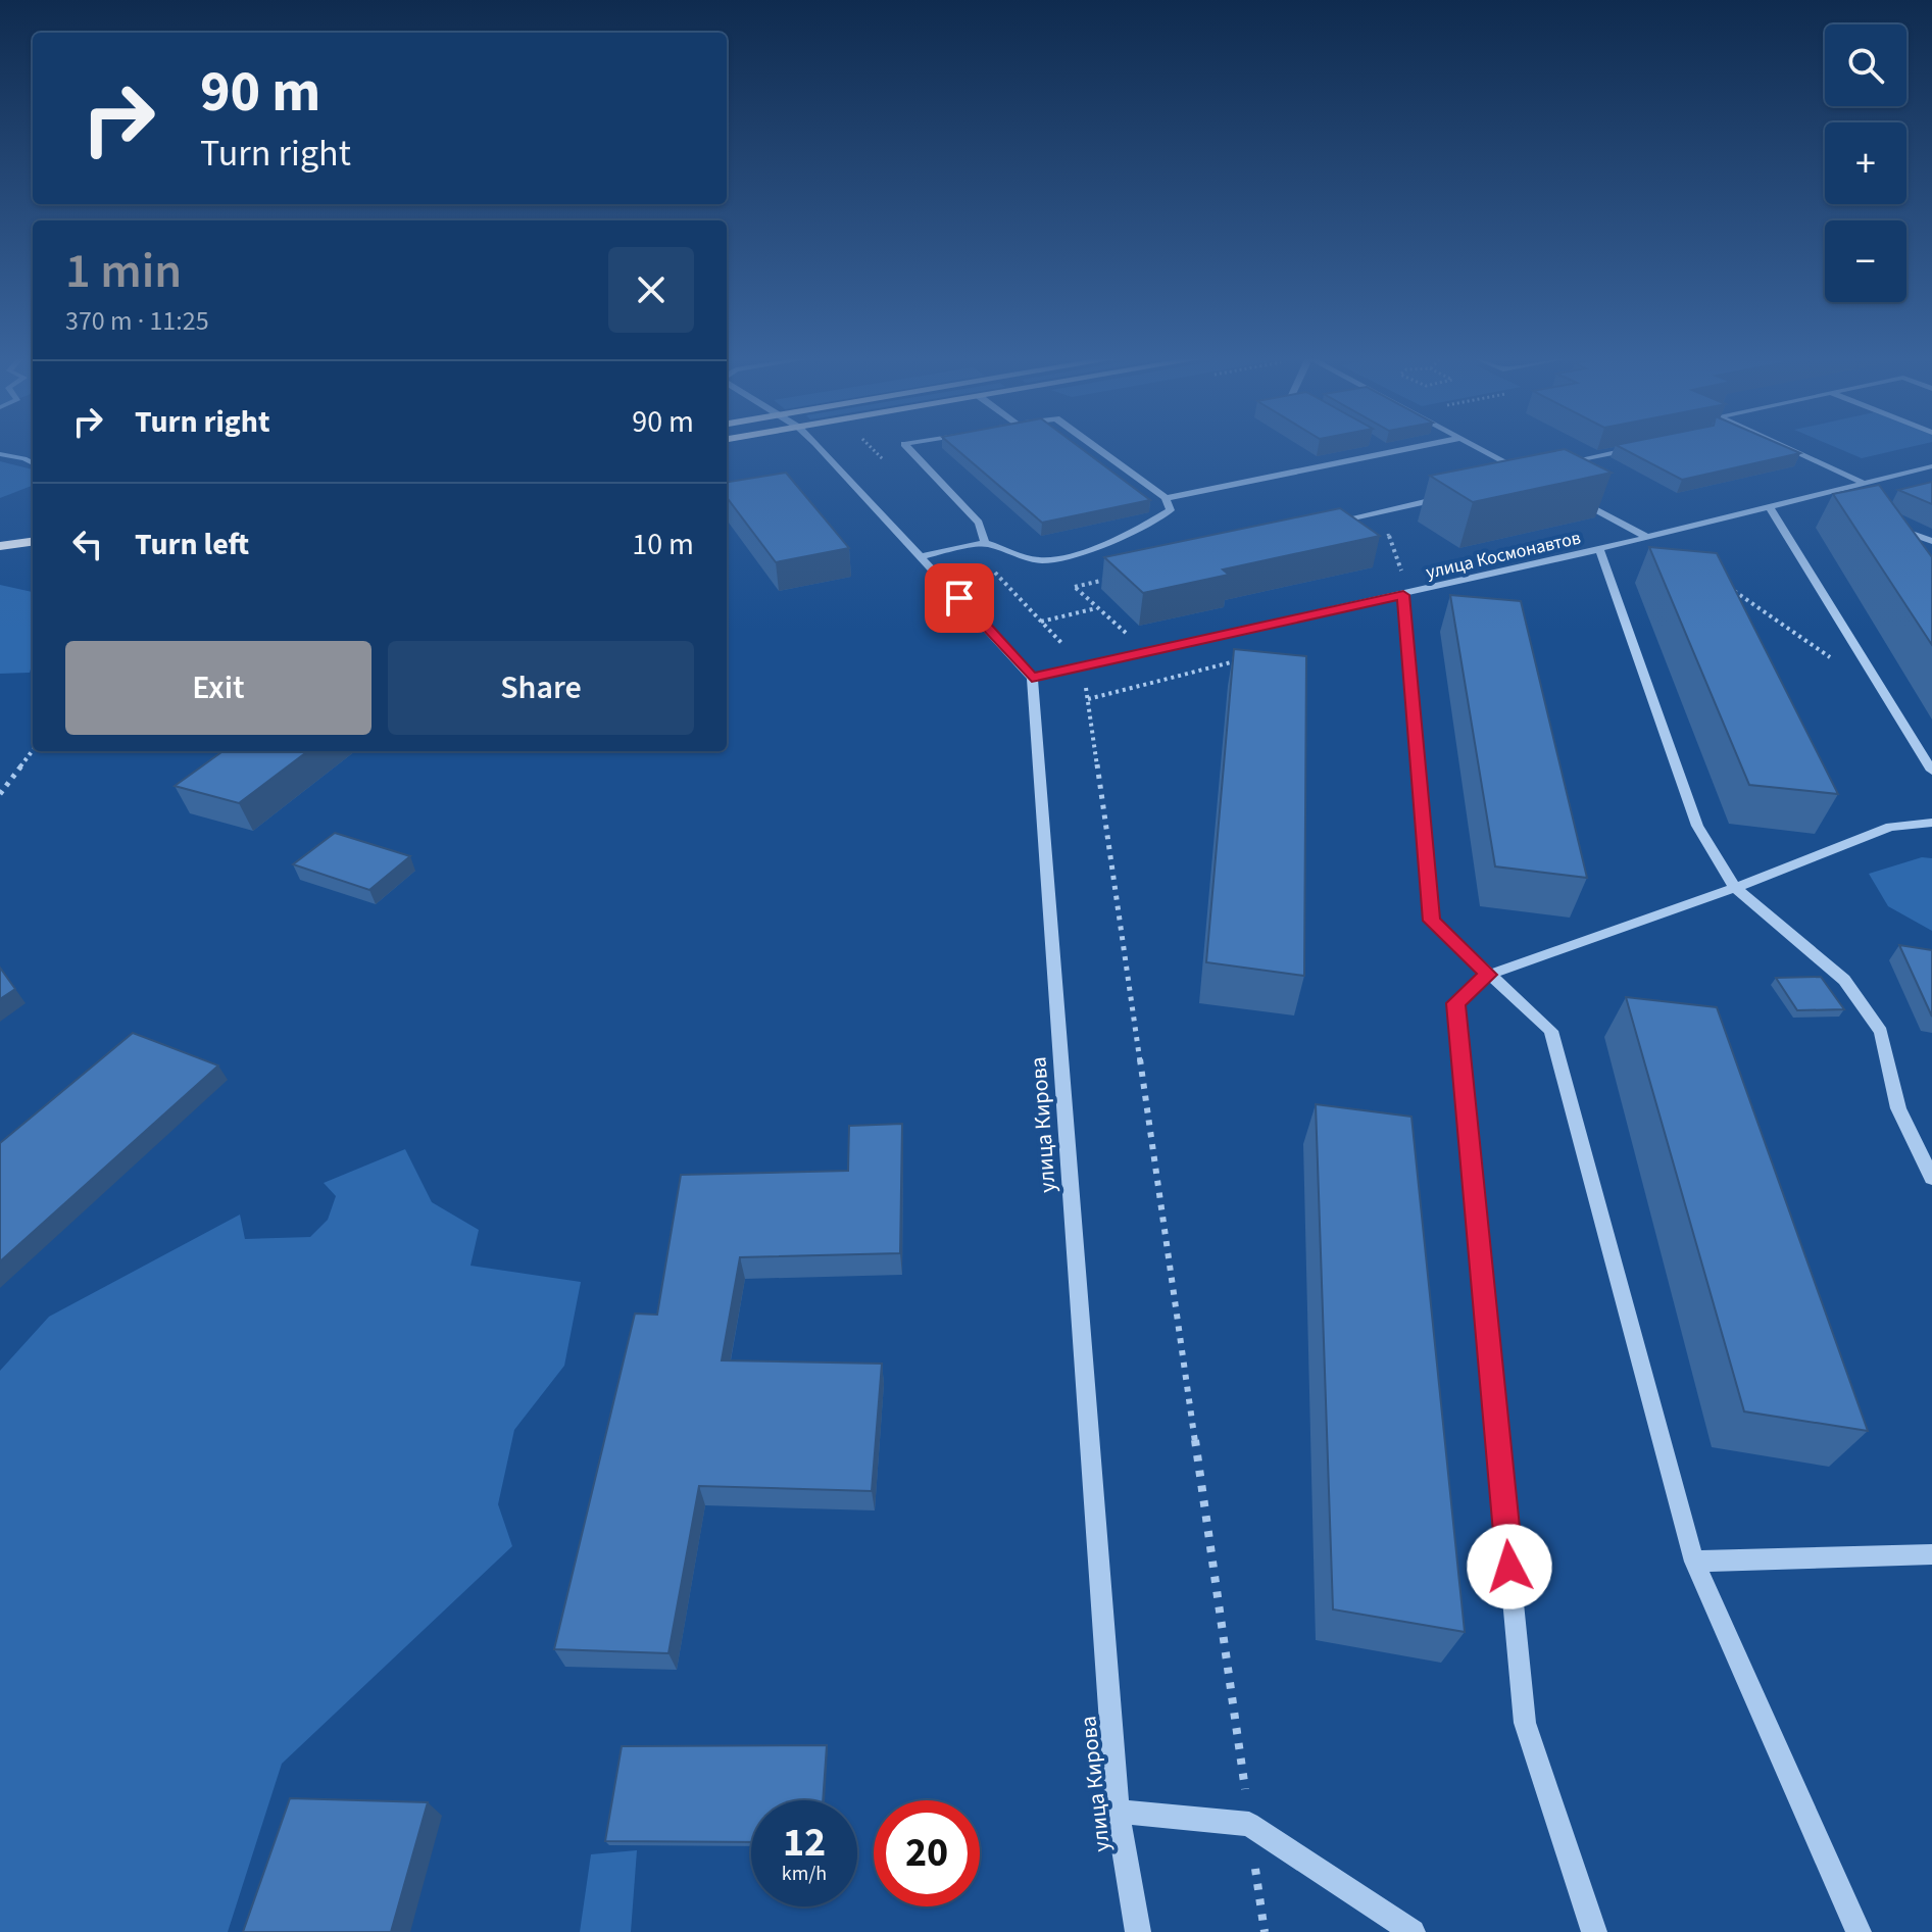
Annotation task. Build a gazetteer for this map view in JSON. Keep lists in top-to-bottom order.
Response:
{
  "streets": {
    "street": ["улица Космонавтов", "улица Кирова"]
  },
  "crossings": [
    ["улица Космонавтов", "улица Кирова"]
  ],
  "page": {
    "map_buttons": ["+", "−"],
    "turn": ["90 m", "Turn right"],
    "heading": ["1 min", "370 m · 11:25"],
    "list": [
      {
        "name": "Turn right",
        "value": "90 m"
      },
      {
        "name": "Turn left",
        "value": "10 m"
      }
    ],
    "buttons": ["Exit", "Share"],
    "speed": "12 km/h",
    "limit": "20"
  }
}
